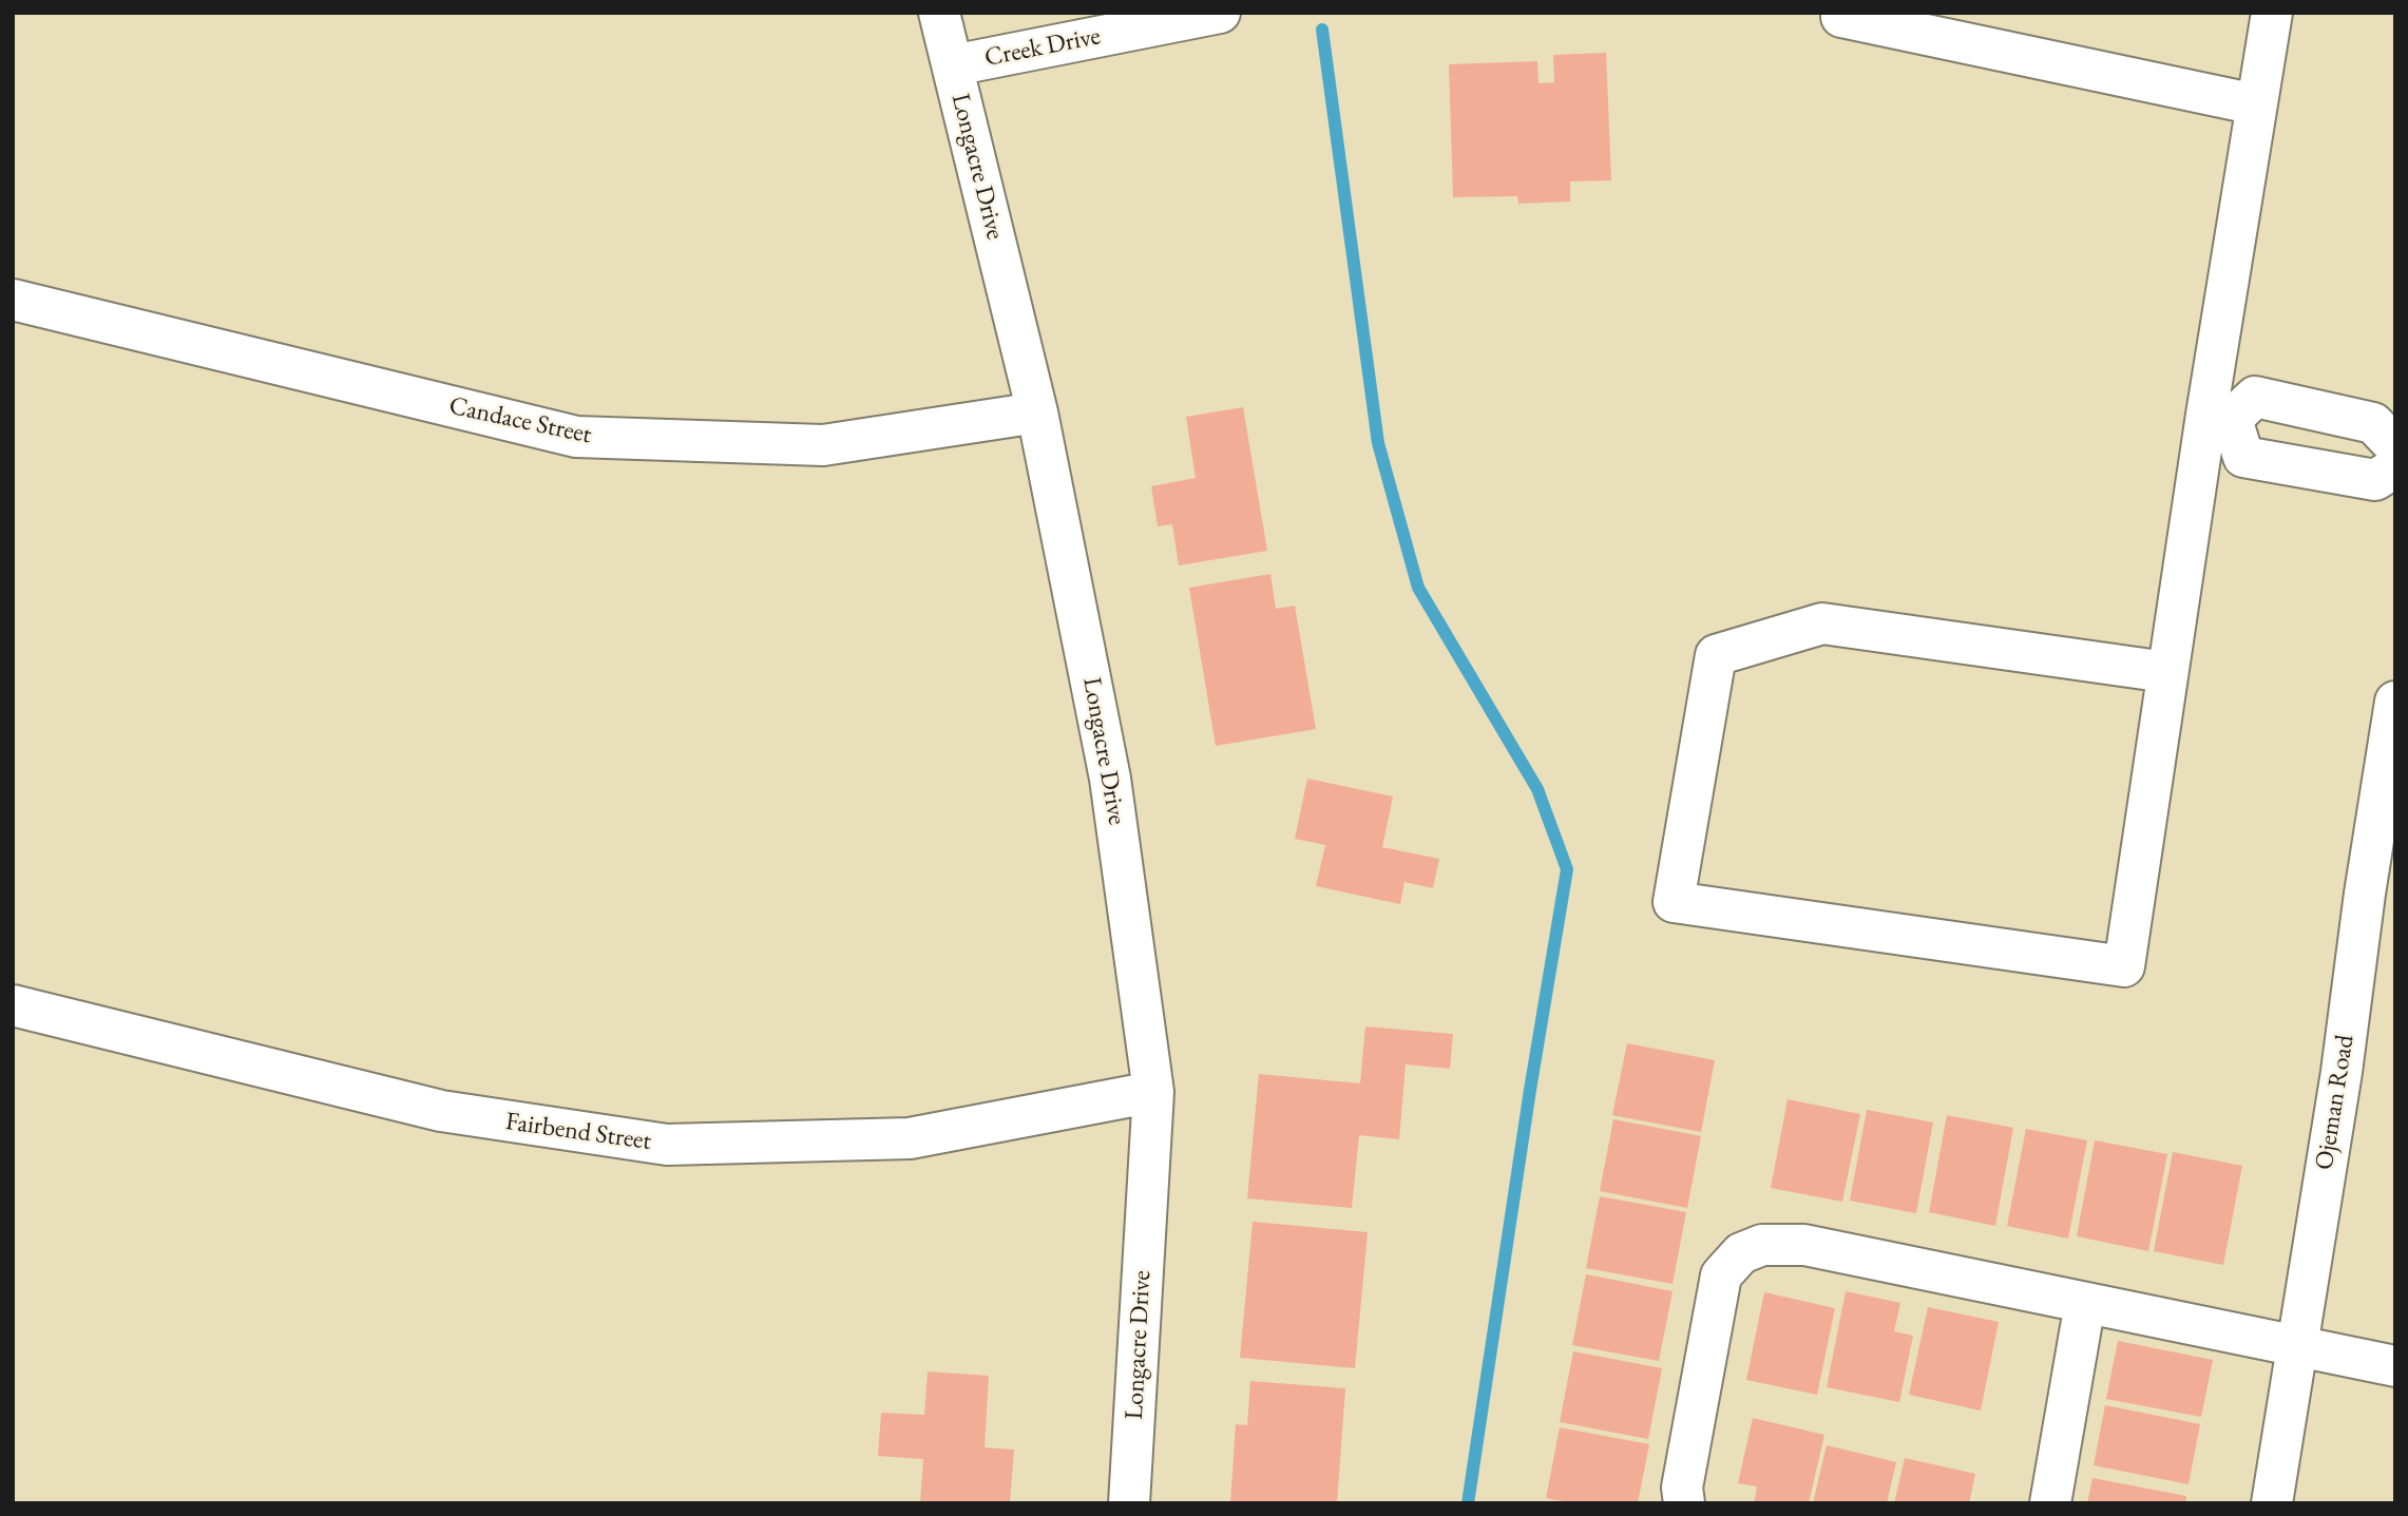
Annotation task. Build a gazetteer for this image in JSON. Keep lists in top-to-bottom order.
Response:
{
  "streets": {
    "street": [
      "Creek Drive",
      "Longacre Drive",
      "Candace Street",
      "Ojeman Road",
      "Fairbend Street"
    ]
  },
  "crossings": [
    ["Creek Drive", "Longacre Drive"],
    ["Longacre Drive", "Candace Street"],
    ["Longacre Drive", "Fairbend Street"]
  ]
}
